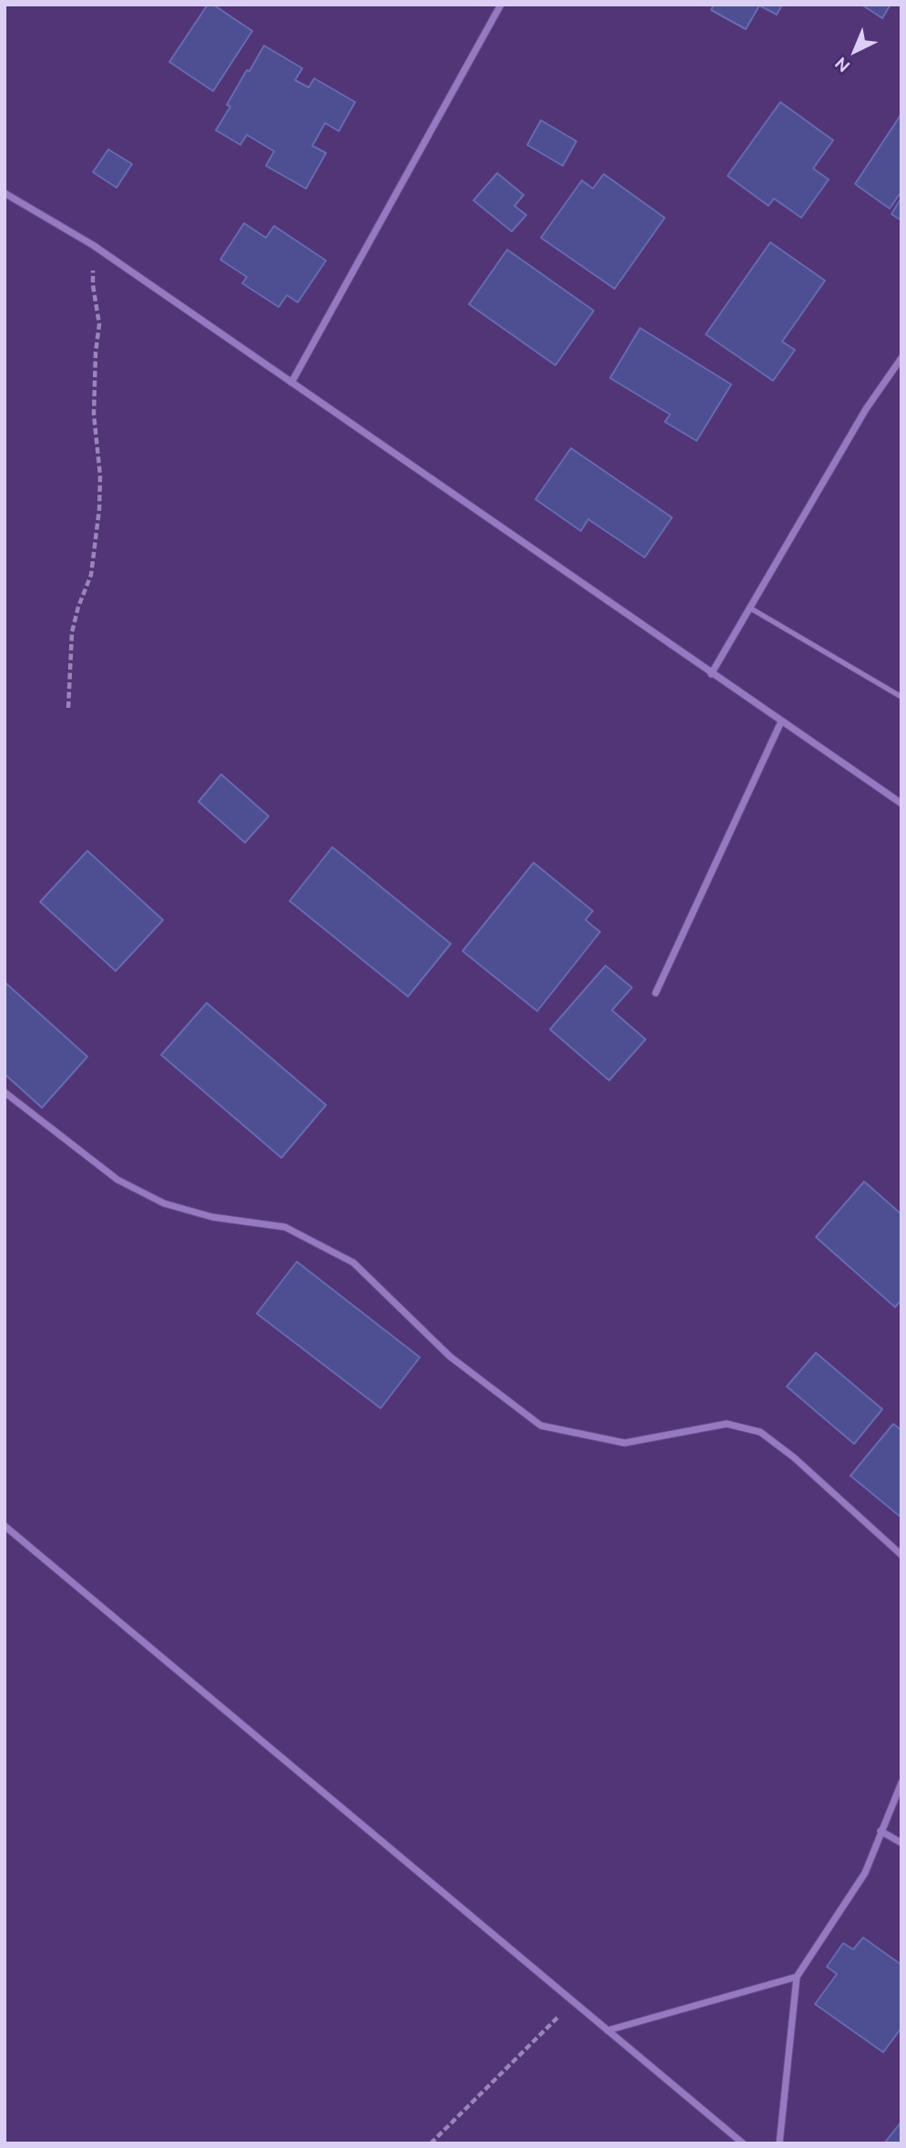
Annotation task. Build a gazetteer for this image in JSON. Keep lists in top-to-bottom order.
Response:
{
  "north": "bottom left"
}
